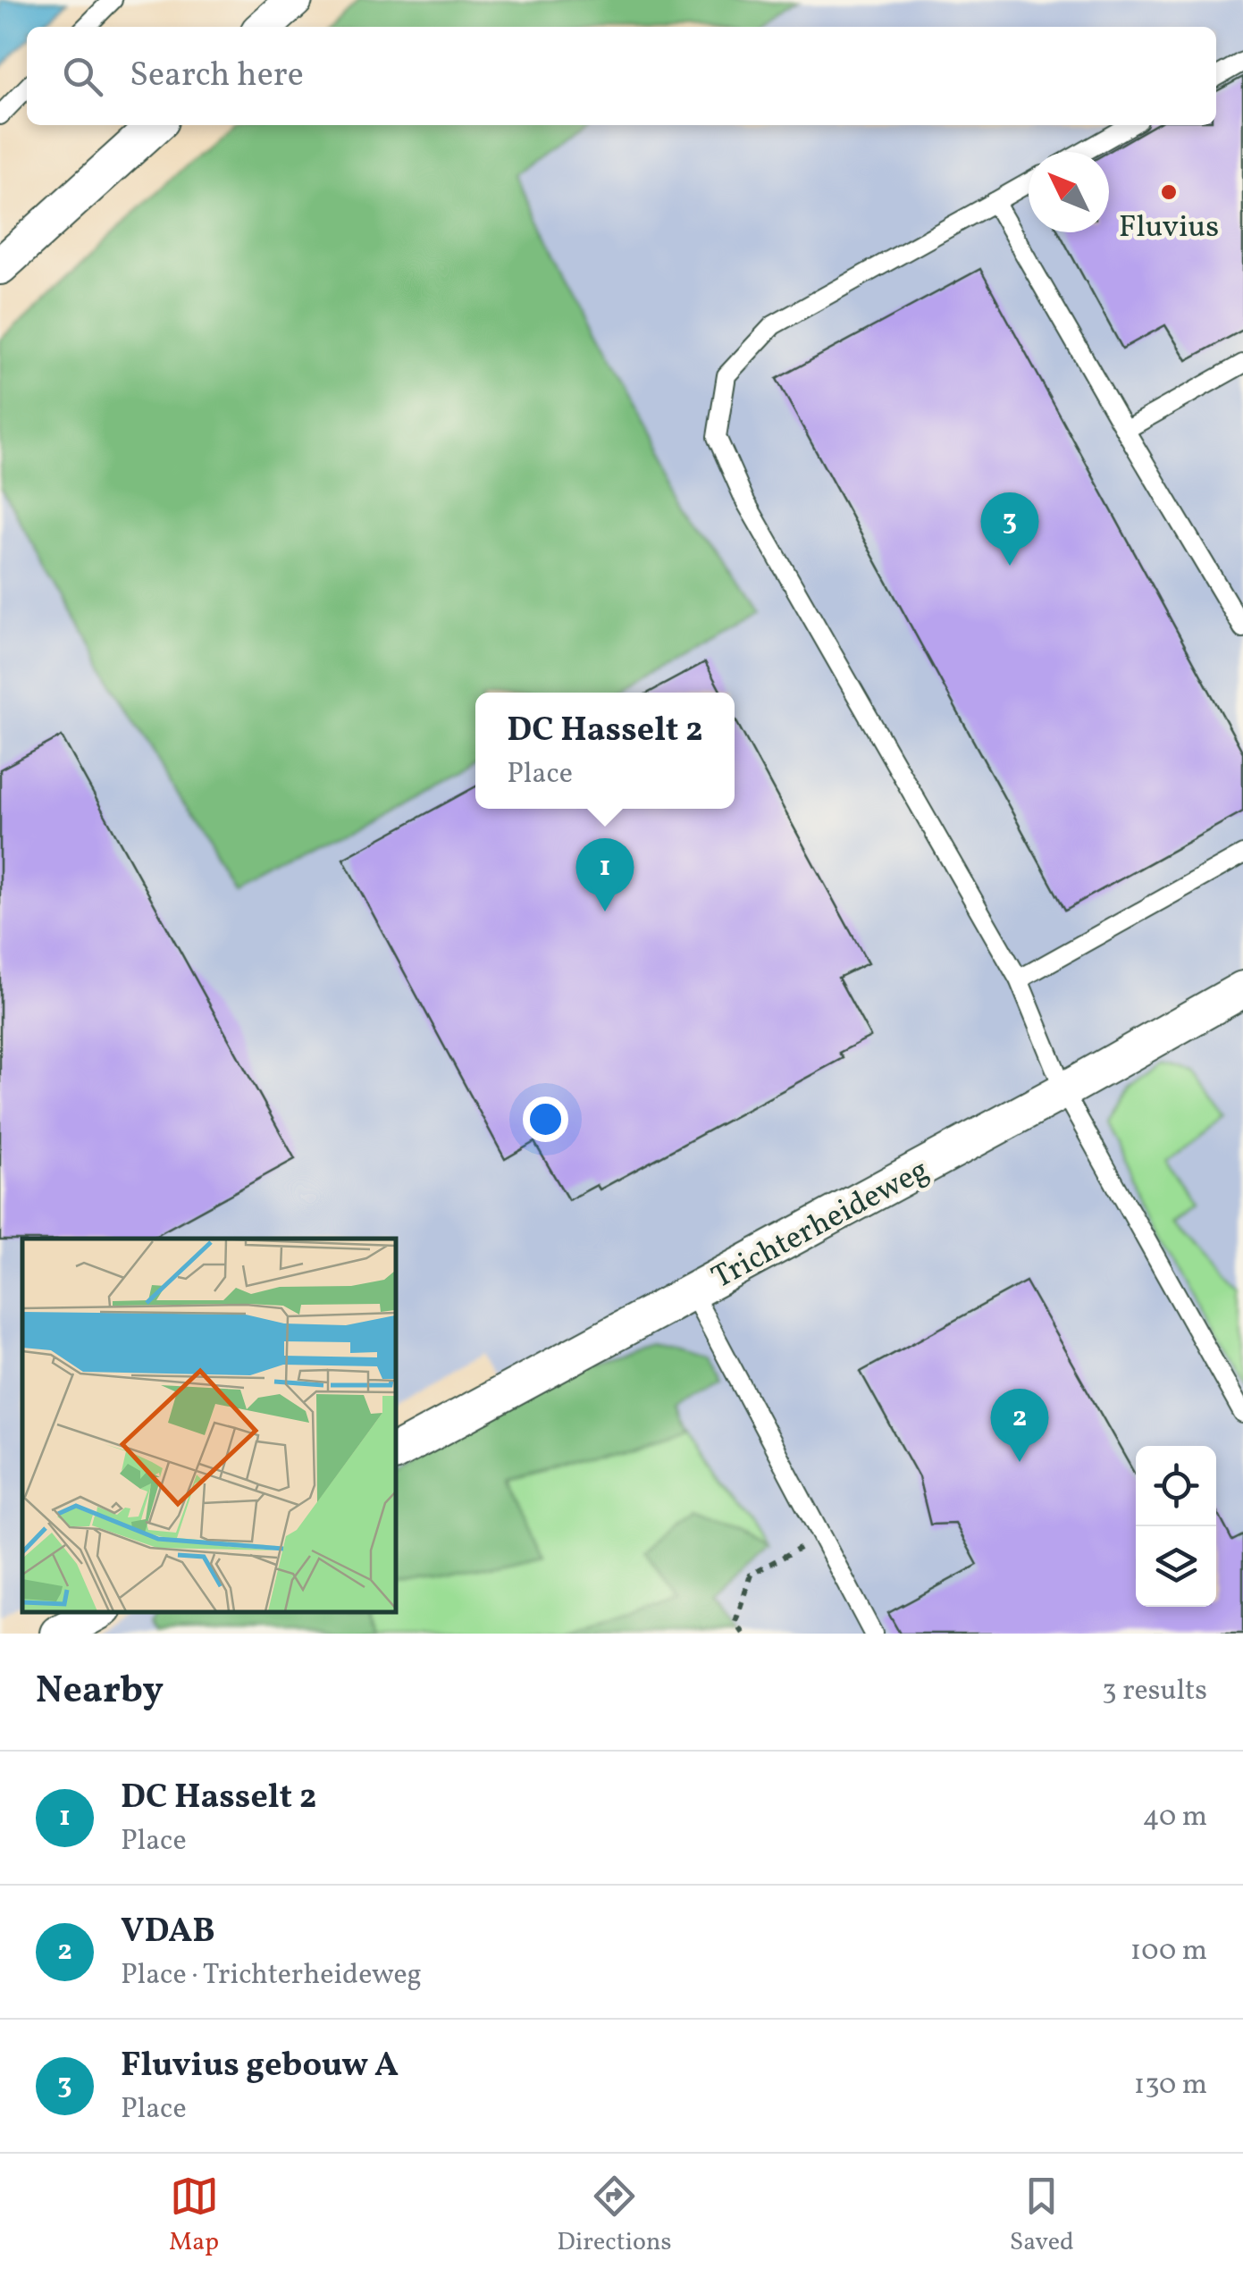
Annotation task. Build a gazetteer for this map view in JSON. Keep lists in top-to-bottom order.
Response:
{
  "streets": {
    "street": ["Trichterheideweg"]
  },
  "places": ["Fluvius"],
  "north": "top left",
  "page": {
    "search": "Search here",
    "pins": ["3", "1", "2"],
    "popup": ["DC Hasselt 2", "Place"],
    "heading": ["Nearby", "3 results"],
    "list": [
      {
        "mark": "1",
        "name": "DC Hasselt 2",
        "note": "Place",
        "value": "40 m"
      },
      {
        "mark": "2",
        "name": "VDAB",
        "note": "Place · Trichterheideweg",
        "value": "100 m"
      },
      {
        "mark": "3",
        "name": "Fluvius gebouw A",
        "note": "Place",
        "value": "130 m"
      }
    ],
    "nav": ["Map", "Directions", "Saved"]
  }
}
